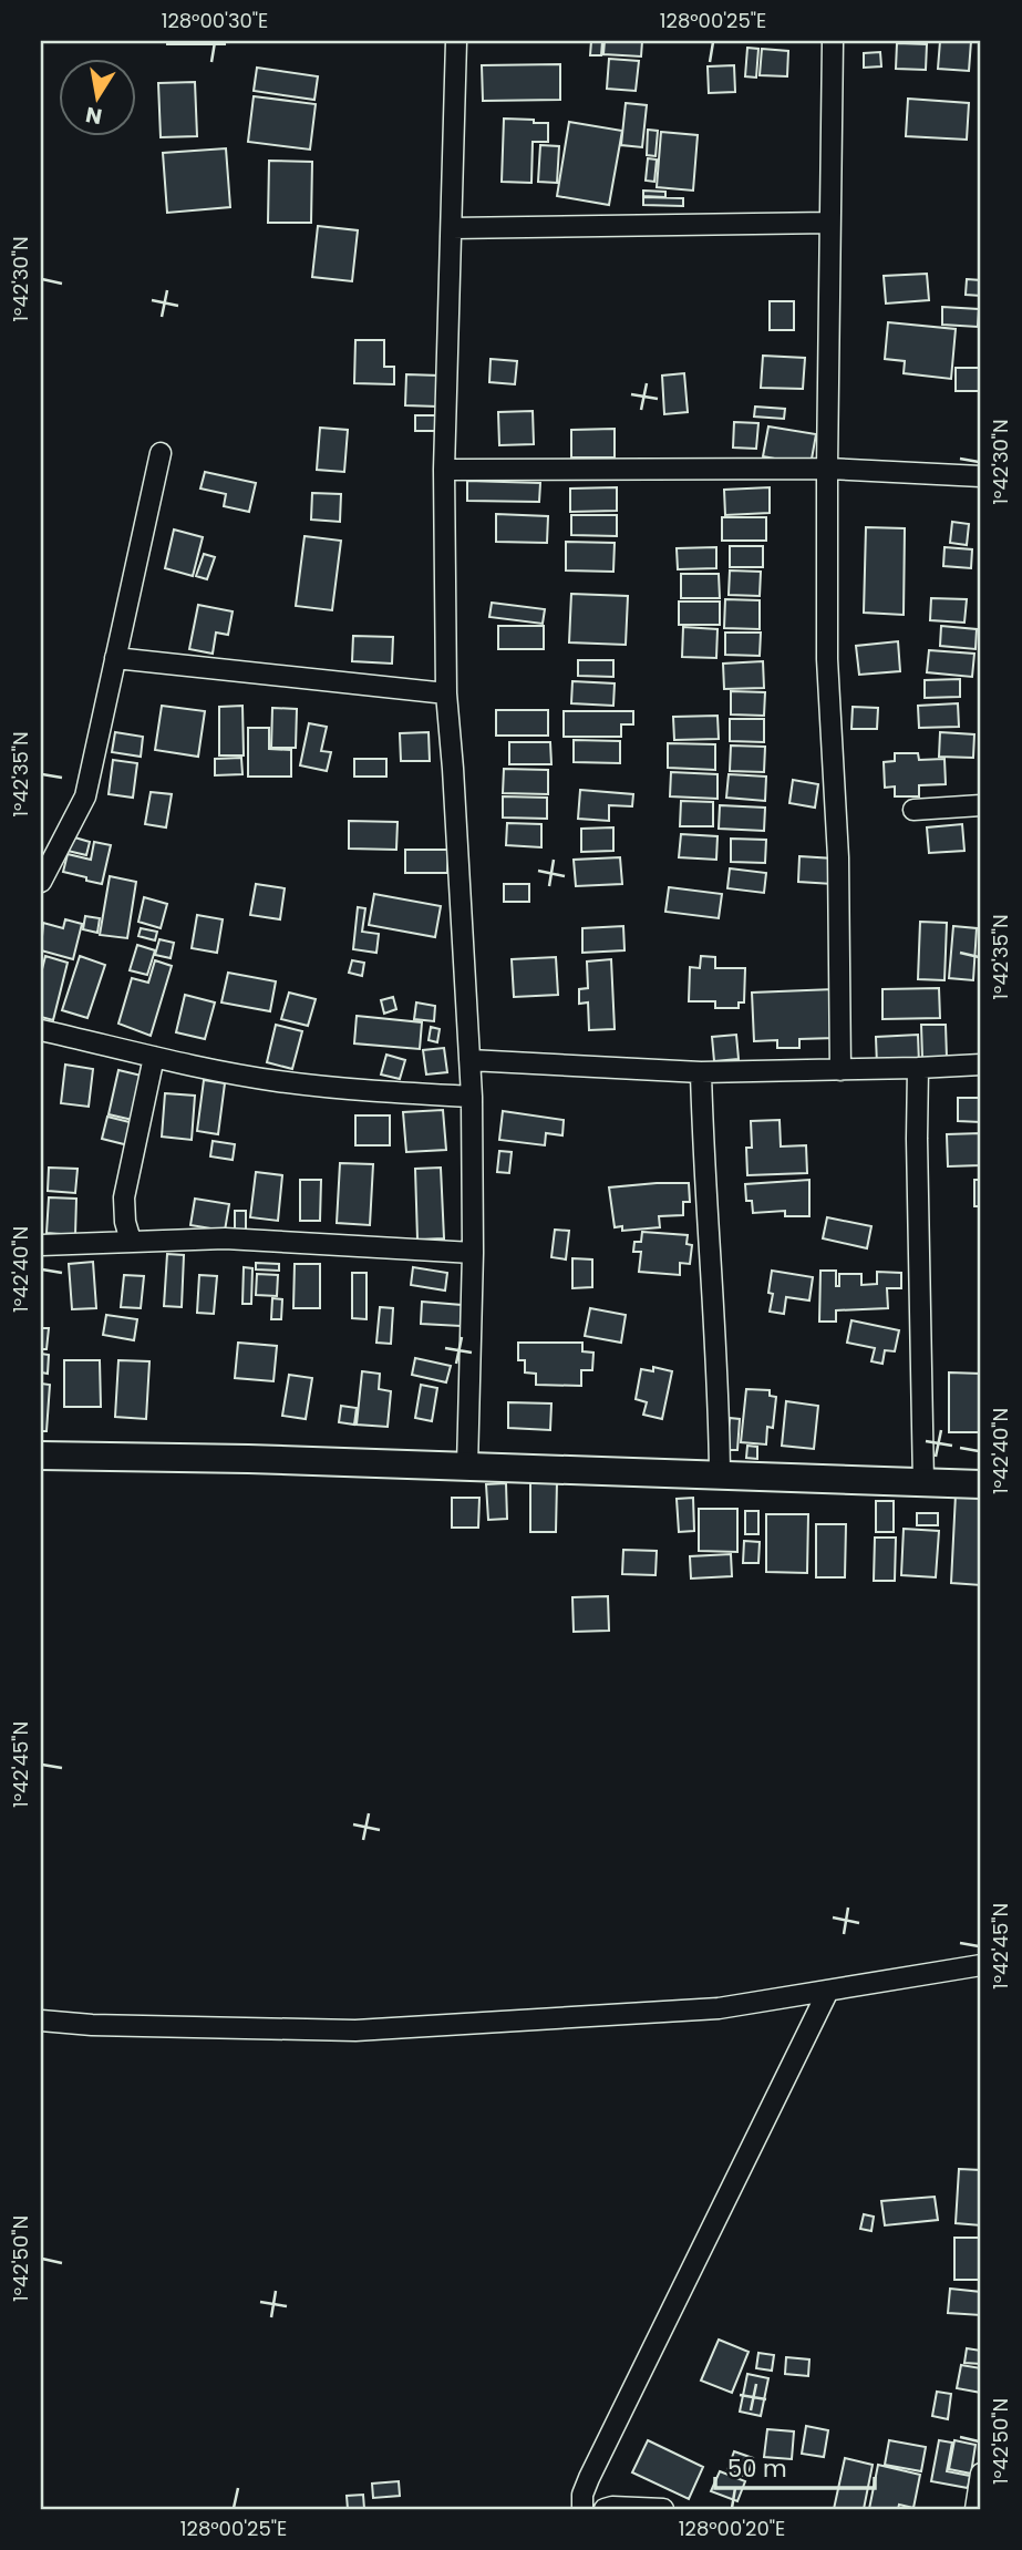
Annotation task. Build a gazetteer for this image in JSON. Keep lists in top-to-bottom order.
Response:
{
  "scale_bar": "50 m",
  "north": "bottom",
  "coordinates": [
    "128°00'30\"E",
    "128°00'25\"E",
    "1°42'30\"N",
    "1°42'35\"N",
    "1°42'40\"N",
    "1°42'45\"N",
    "1°42'50\"N",
    "128°00'20\"E"
  ]
}
